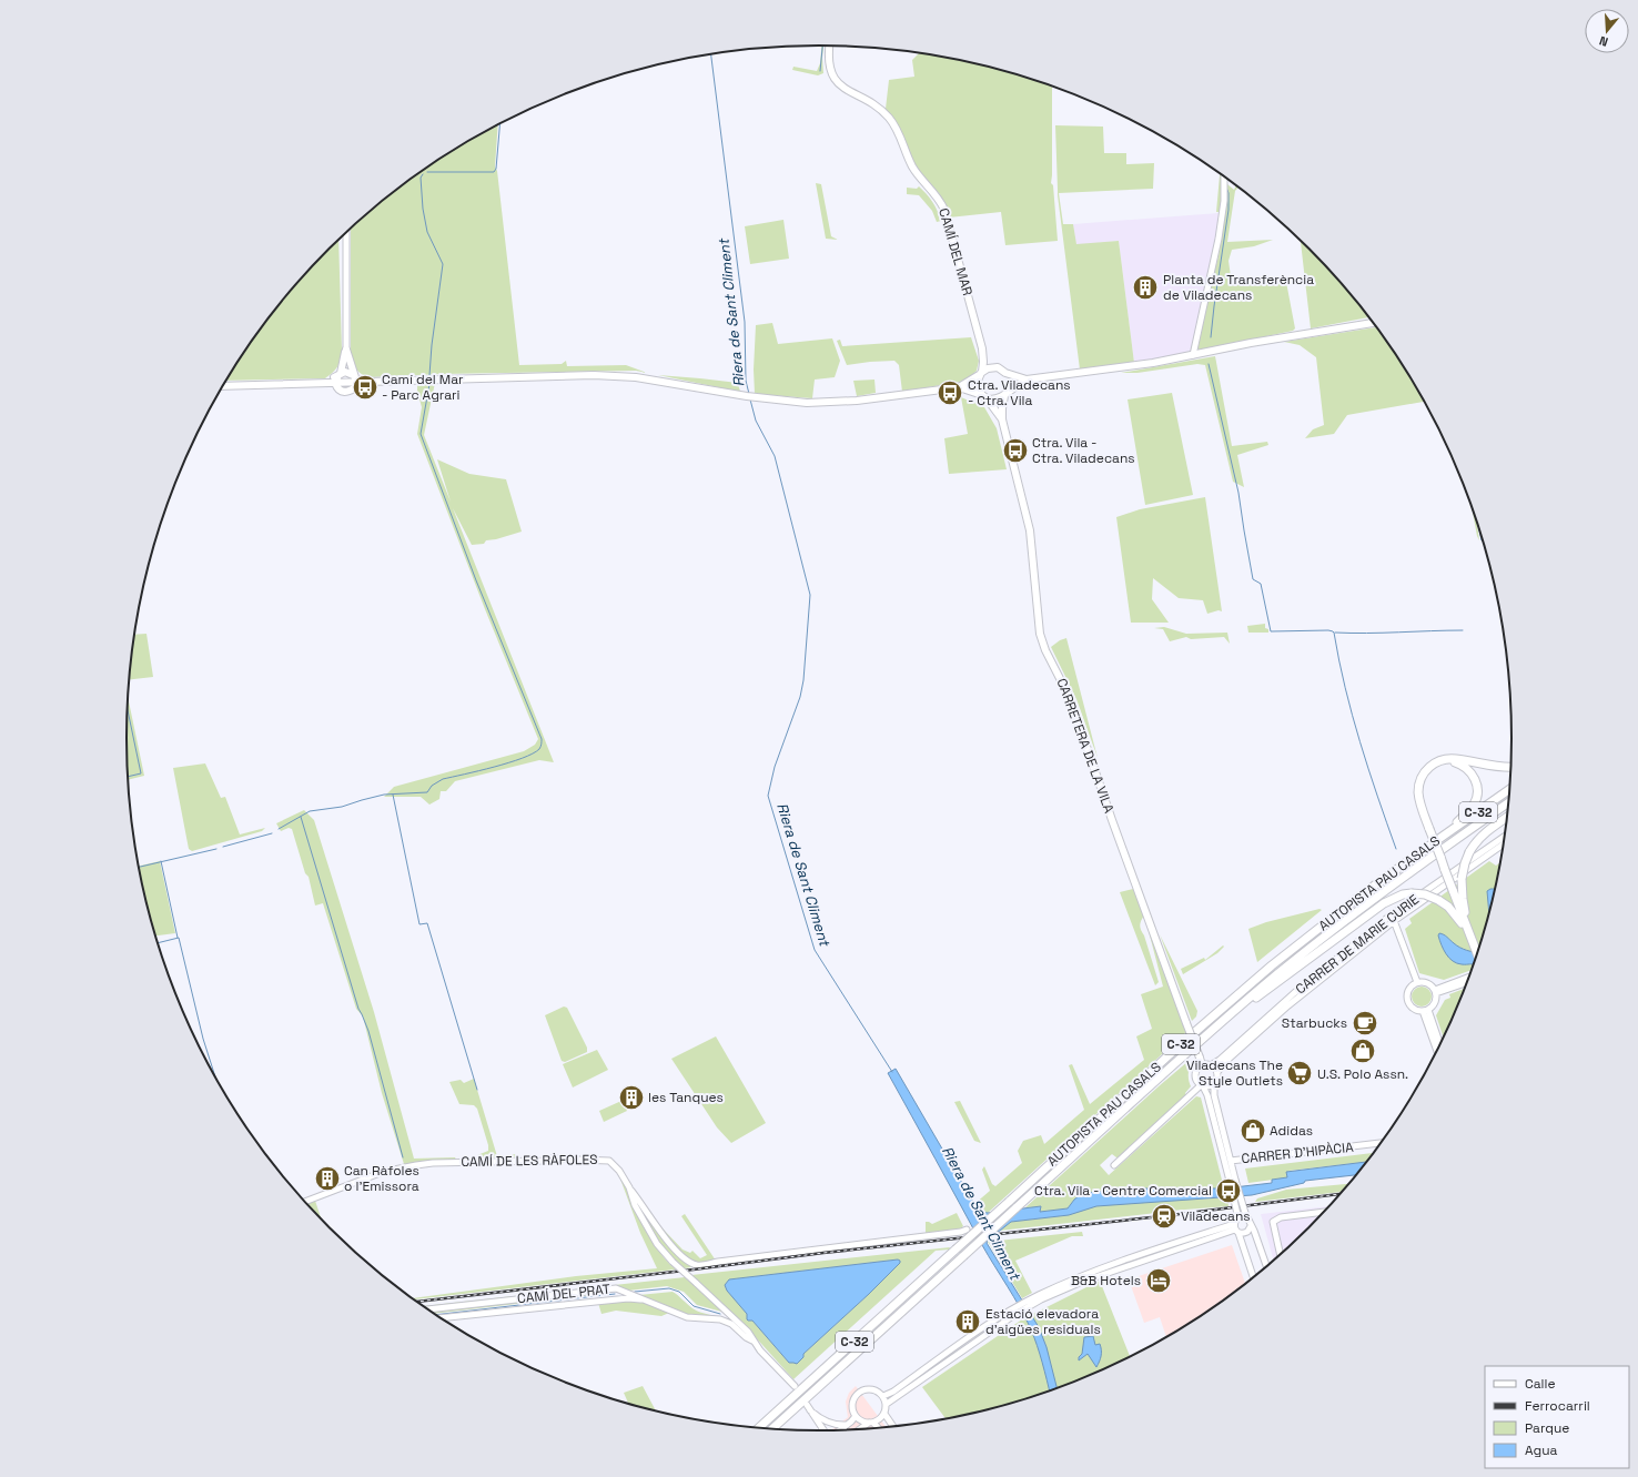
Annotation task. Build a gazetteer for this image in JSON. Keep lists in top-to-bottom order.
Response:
{
  "streets": {
    "highway": ["C-32", "AUTOPISTA PAU CASALS"],
    "main road": ["CAMÍ DEL MAR", "CARRETERA DE LA VILA"],
    "street": [
      "CARRER DE MARIE CURIE",
      "CARRER D'HIPÀCIA",
      "CAMÍ DE LES RÀFOLES",
      "CAMÍ DEL PRAT"
    ]
  },
  "crossings": [
    ["CARRETERA DE LA VILA", "CARRER DE MARIE CURIE"],
    ["CAMÍ DE LES RÀFOLES", "CAMÍ DEL PRAT"]
  ],
  "water": ["Riera de Sant Climent"],
  "places": {
    "building": [
      "Planta de Transferència de Viladecans",
      "les Tanques",
      "Can Ràfoles o l'Emissora",
      "Estació elevadora d'aigües residuals"
    ],
    "bus stop": [
      "Camí del Mar - Parc Agrari",
      "Ctra. Viladecans - Ctra. Vila",
      "Ctra. Vila - Ctra. Viladecans",
      "Ctra. Vila - Centre Comercial"
    ],
    "cafe": ["Starbucks"],
    "shop": ["U.S. Polo Assn.", "Adidas"],
    "supermarket": ["Viladecans The Style Outlets"],
    "station": ["Viladecans"],
    "hotel": ["B&B Hotels"]
  },
  "legend": [
    "Calle",
    "Ferrocarril",
    "Parque",
    "Agua"
  ],
  "north": "bottom"
}
